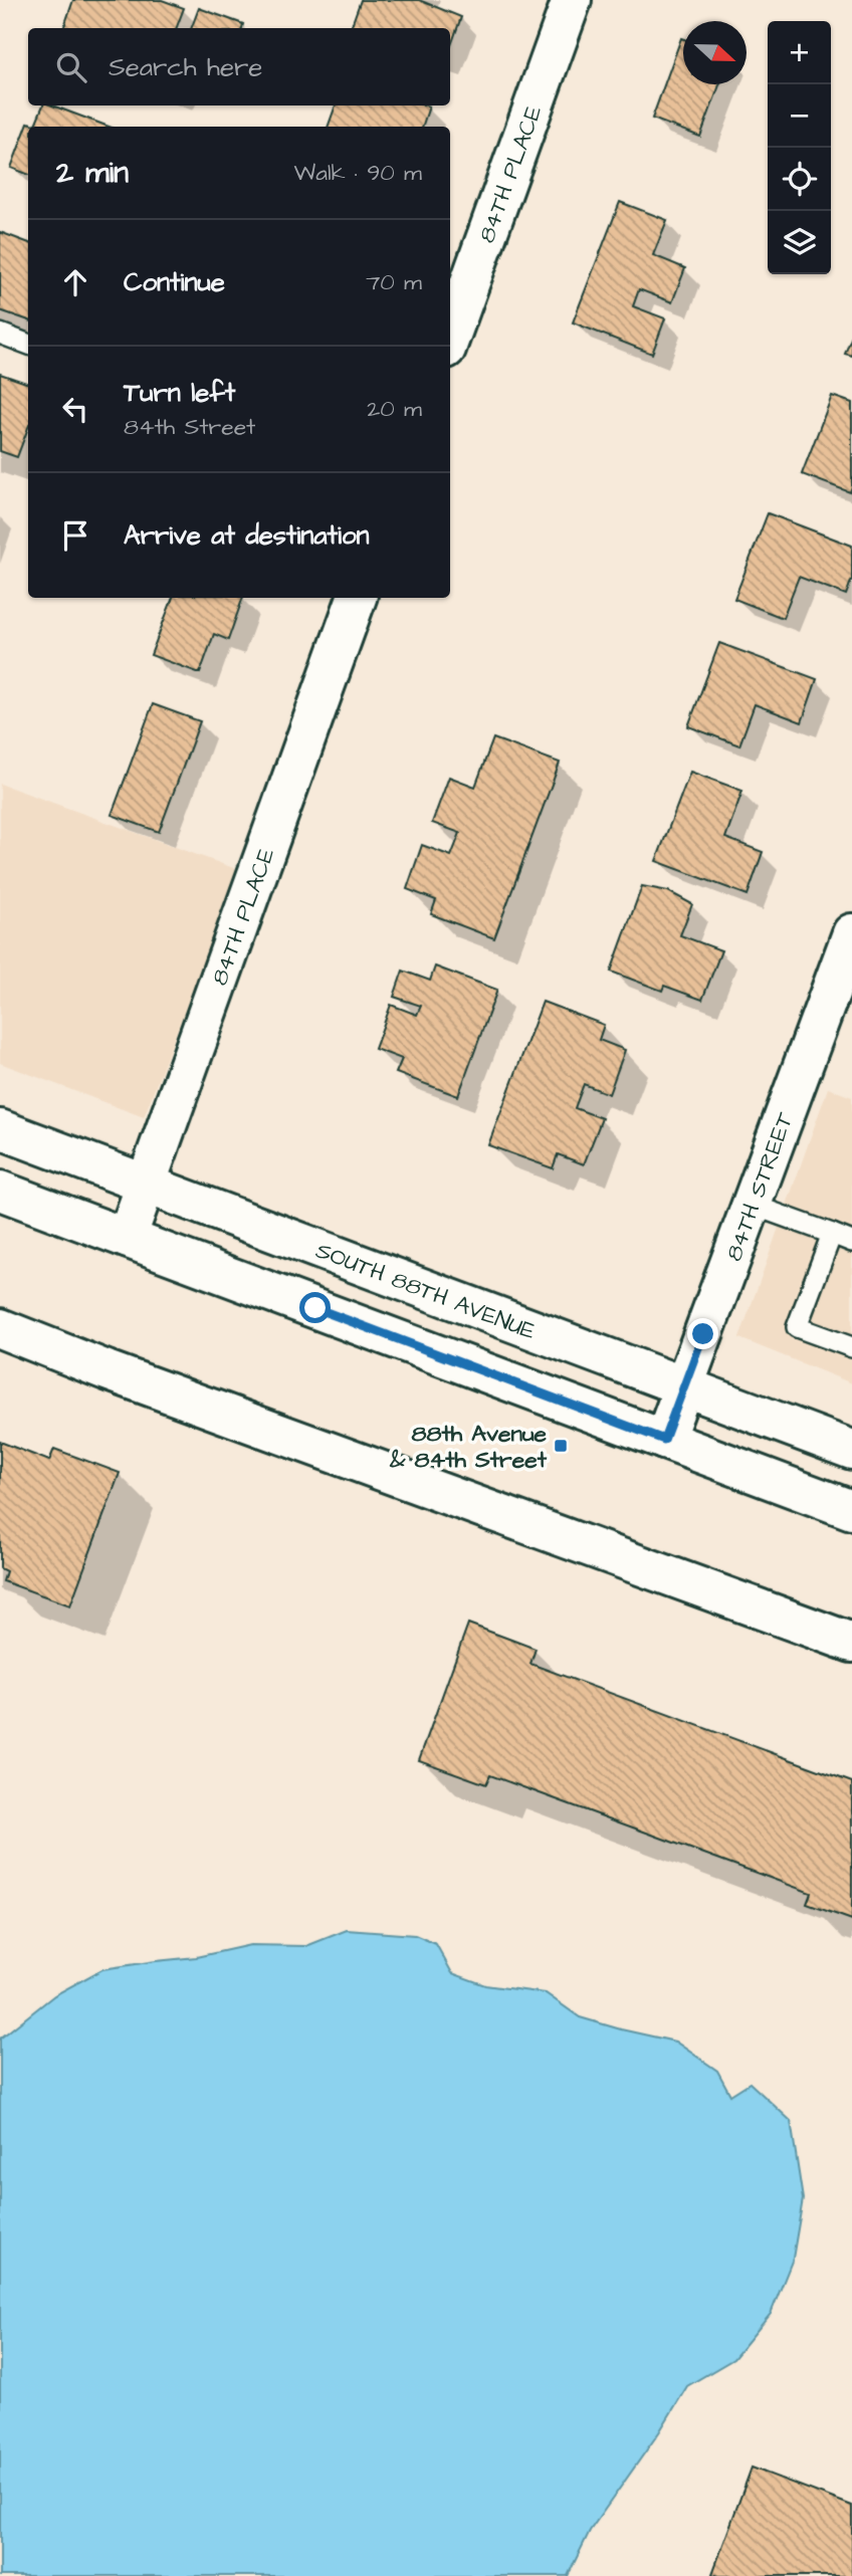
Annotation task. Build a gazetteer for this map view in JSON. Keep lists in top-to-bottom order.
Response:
{
  "streets": {
    "street": ["84TH PLACE", "84TH STREET", "SOUTH 88TH AVENUE"]
  },
  "crossings": [
    ["84TH PLACE", "SOUTH 88TH AVENUE"],
    ["84TH STREET", "SOUTH 88TH AVENUE"]
  ],
  "places": {
    "transit": ["88th Avenue & 84th Street"]
  },
  "north": "right",
  "page": {
    "map_buttons": ["+", "−"],
    "search": "Search here",
    "heading": ["2 min", "Walk · 90 m"],
    "list": [
      ["Continue", "70 m"],
      ["Turn left", "84th Street", "20 m"],
      "Arrive at destination"
    ]
  }
}
